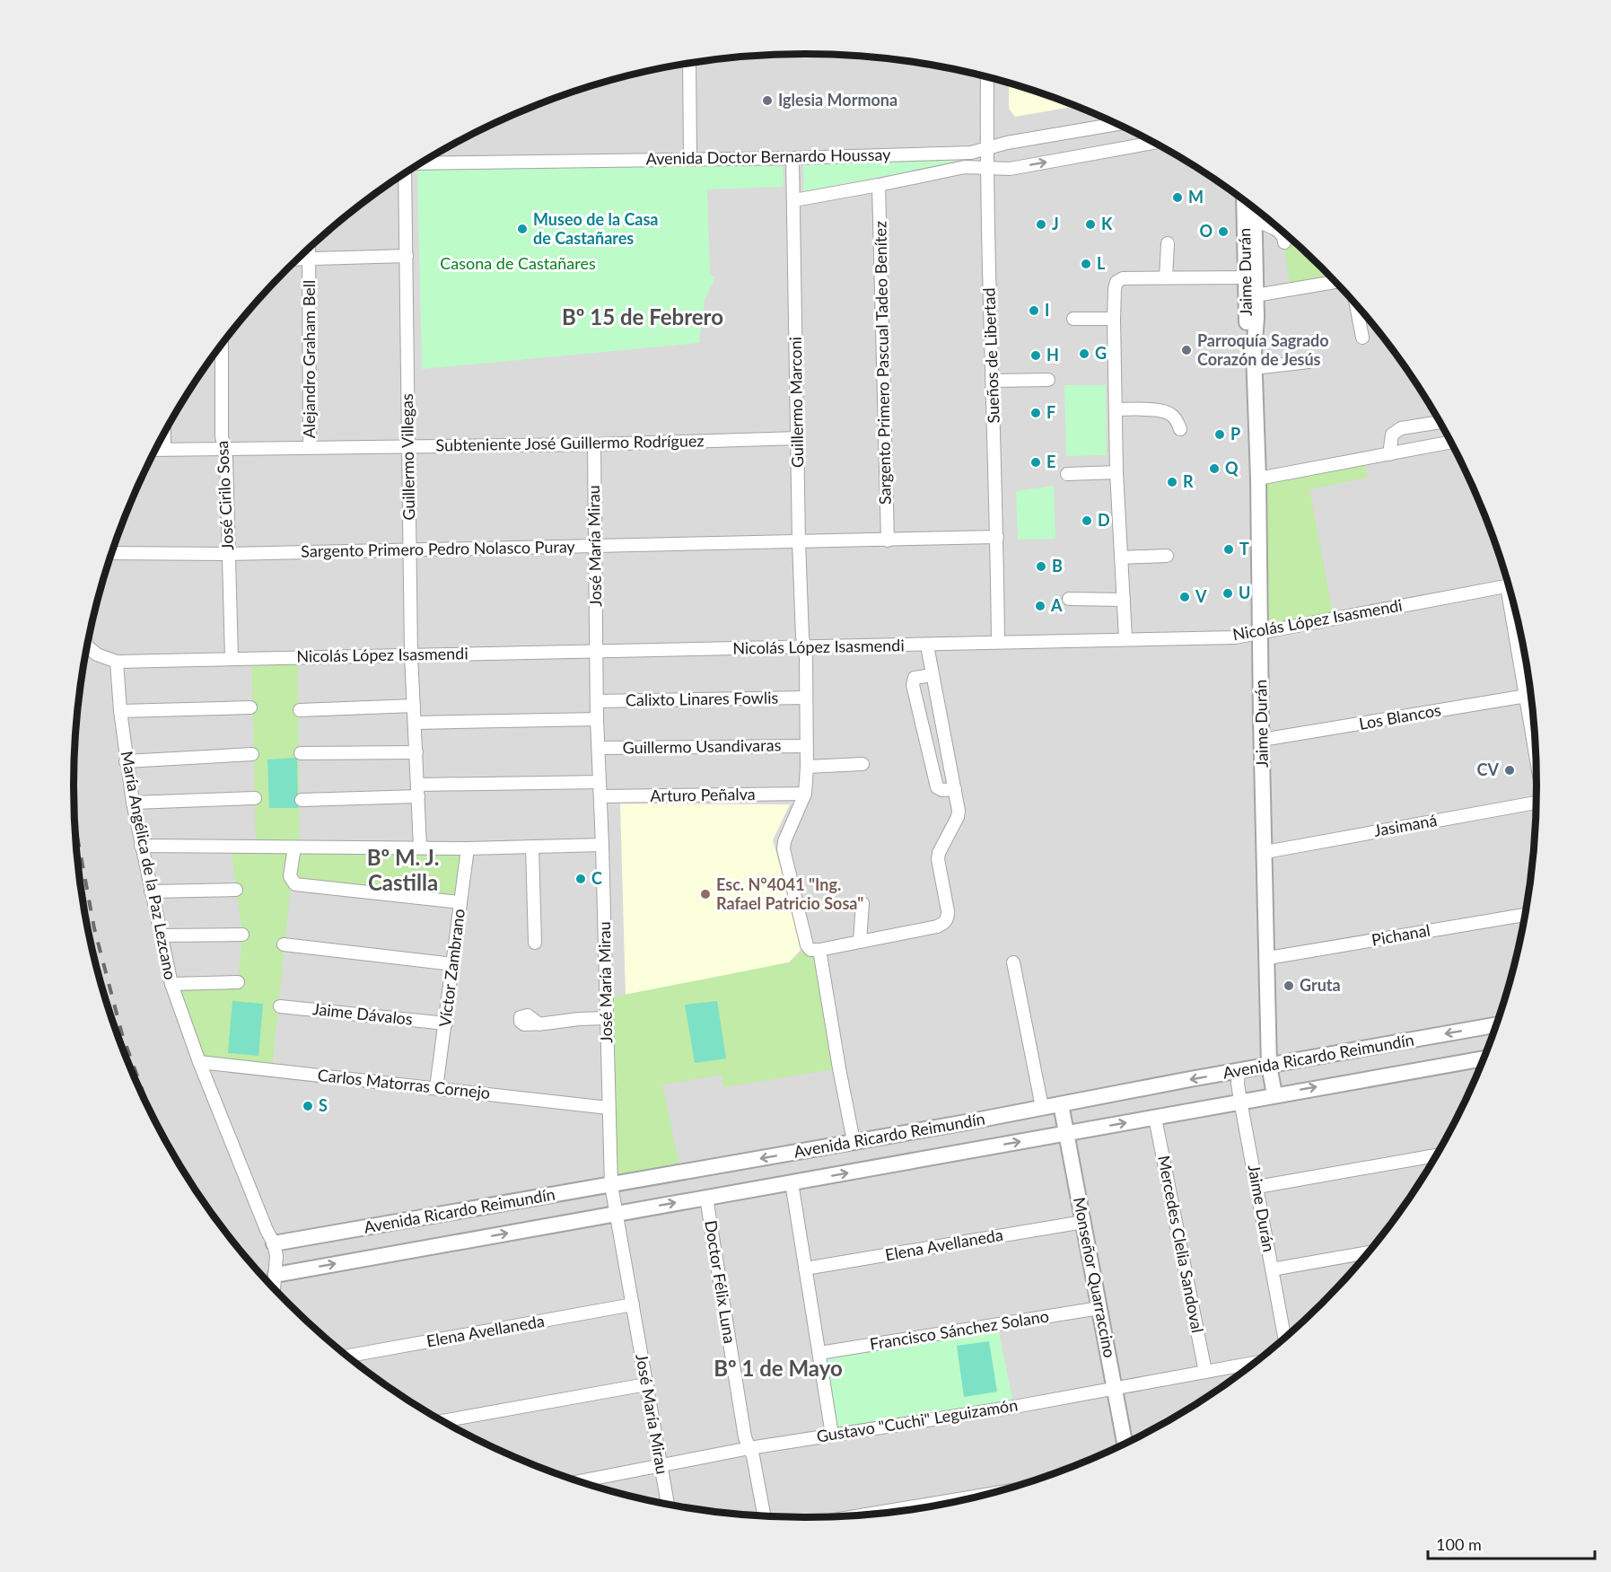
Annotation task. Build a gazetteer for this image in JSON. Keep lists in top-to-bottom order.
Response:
{
  "streets": {
    "street": [
      "Avenida Doctor Bernardo Houssay",
      "Jaime Durán",
      "Sueños de Libertad",
      "Alejandro Graham Bell",
      "Sargento Primero Pascual Tadeo Benítez",
      "Guillermo Marconi",
      "Subteniente José Guillermo Rodríguez",
      "Guillermo Villegas",
      "José Cirilo Sosa",
      "José María Mirau",
      "Sargento Primero Pedro Nolasco Puray",
      "Nicolás López Isasmendi",
      "Calixto Linares Fowlis",
      "Los Blancos",
      "Guillermo Usandivaras",
      "Arturo Peñalva",
      "Jasimaná",
      "María Angélica de la Paz Lezcano",
      "Pichanal",
      "Víctor Zambrano",
      "Jaime Dávalos",
      "Avenida Ricardo Reimundín",
      "Carlos Matorras Cornejo",
      "Mercedes Clelia Sandoval",
      "Elena Avellaneda",
      "Monseñor Quarraccino",
      "Doctor Félix Luna",
      "Francisco Sánchez Solano",
      "Gustavo \"Cuchi\" Leguizamón"
    ]
  },
  "crossings": [
    ["Avenida Doctor Bernardo Houssay", "Sueños de Libertad"],
    ["Avenida Doctor Bernardo Houssay", "Sargento Primero Pascual Tadeo Benítez"],
    ["Avenida Doctor Bernardo Houssay", "Guillermo Marconi"],
    ["Jaime Durán", "Nicolás López Isasmendi"],
    ["Jaime Durán", "Los Blancos"],
    ["Jaime Durán", "Jasimaná"],
    ["Jaime Durán", "Pichanal"],
    ["Jaime Durán", "Avenida Ricardo Reimundín"],
    ["Sueños de Libertad", "Sargento Primero Pedro Nolasco Puray"],
    ["Sueños de Libertad", "Nicolás López Isasmendi"],
    ["Alejandro Graham Bell", "Subteniente José Guillermo Rodríguez"],
    ["Sargento Primero Pascual Tadeo Benítez", "Sargento Primero Pedro Nolasco Puray"],
    ["Guillermo Marconi", "Subteniente José Guillermo Rodríguez"],
    ["Guillermo Marconi", "Sargento Primero Pedro Nolasco Puray"],
    ["Guillermo Marconi", "Nicolás López Isasmendi"],
    ["Guillermo Marconi", "Calixto Linares Fowlis"],
    ["Guillermo Marconi", "Guillermo Usandivaras"],
    ["Guillermo Marconi", "Arturo Peñalva"],
    ["Subteniente José Guillermo Rodríguez", "Guillermo Villegas"],
    ["Subteniente José Guillermo Rodríguez", "José Cirilo Sosa"],
    ["Subteniente José Guillermo Rodríguez", "José María Mirau"],
    ["Guillermo Villegas", "Sargento Primero Pedro Nolasco Puray"],
    ["Guillermo Villegas", "Nicolás López Isasmendi"],
    ["José Cirilo Sosa", "Sargento Primero Pedro Nolasco Puray"],
    ["José Cirilo Sosa", "Nicolás López Isasmendi"],
    ["José María Mirau", "Sargento Primero Pedro Nolasco Puray"],
    ["José María Mirau", "Nicolás López Isasmendi"],
    ["José María Mirau", "Calixto Linares Fowlis"],
    ["José María Mirau", "Guillermo Usandivaras"],
    ["José María Mirau", "Arturo Peñalva"],
    ["José María Mirau", "Avenida Ricardo Reimundín"],
    ["José María Mirau", "Carlos Matorras Cornejo"],
    ["José María Mirau", "Elena Avellaneda"],
    ["José María Mirau", "Gustavo \"Cuchi\" Leguizamón"],
    ["Nicolás López Isasmendi", "María Angélica de la Paz Lezcano"],
    ["María Angélica de la Paz Lezcano", "Avenida Ricardo Reimundín"],
    ["María Angélica de la Paz Lezcano", "Carlos Matorras Cornejo"],
    ["Víctor Zambrano", "Jaime Dávalos"],
    ["Víctor Zambrano", "Carlos Matorras Cornejo"],
    ["Avenida Ricardo Reimundín", "Mercedes Clelia Sandoval"],
    ["Avenida Ricardo Reimundín", "Monseñor Quarraccino"],
    ["Avenida Ricardo Reimundín", "Doctor Félix Luna"],
    ["Mercedes Clelia Sandoval", "Gustavo \"Cuchi\" Leguizamón"],
    ["Elena Avellaneda", "Monseñor Quarraccino"],
    ["Monseñor Quarraccino", "Francisco Sánchez Solano"],
    ["Monseñor Quarraccino", "Gustavo \"Cuchi\" Leguizamón"],
    ["Doctor Félix Luna", "Gustavo \"Cuchi\" Leguizamón"]
  ],
  "districts": ["Bº 15 de Febrero", "Bº M. J. Castilla", "Bº 1 de Mayo"],
  "parks": ["Casona de Castañares"],
  "places": [
    "Iglesia Mormona",
    "M",
    "J",
    "K",
    "Museo de la Casa de Castañares",
    "O",
    "L",
    "I",
    "Parroquía Sagrado Corazón de Jesús",
    "G",
    "H",
    "F",
    "P",
    "E",
    "Q",
    "R",
    "D",
    "T",
    "B",
    "U",
    "V",
    "A",
    "CV",
    "C",
    "Esc. N°4041 \"Ing. Rafael Patricio Sosa\"",
    "Gruta",
    "S"
  ],
  "scale_bar": "100 m"
}
